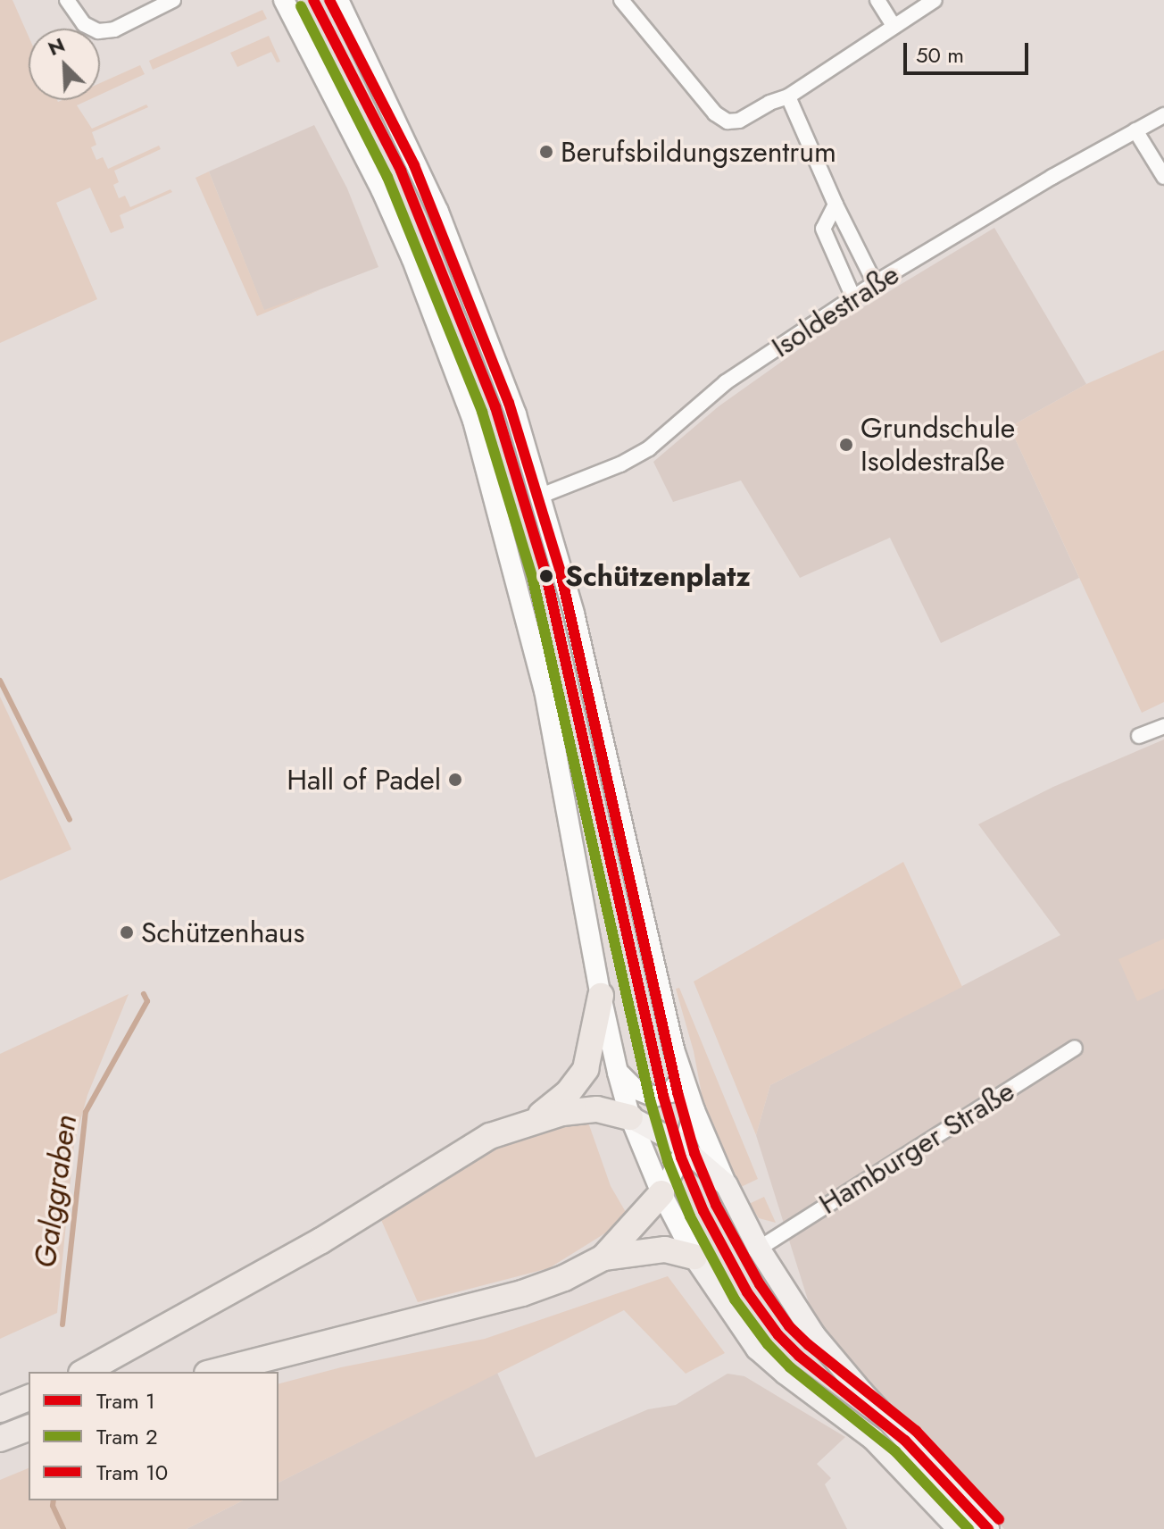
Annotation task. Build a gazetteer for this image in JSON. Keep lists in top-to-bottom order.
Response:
{
  "streets": {
    "street": ["Isoldestraße", "Hamburger Straße"]
  },
  "water": ["Galggraben"],
  "places": [
    "Berufsbildungszentrum",
    "Grundschule Isoldestraße",
    "Schützenplatz",
    "Hall of Padel",
    "Schützenhaus"
  ],
  "lines": ["tram line 1", "tram line 10", "tram line 2"],
  "legend": ["Tram 1", "Tram 2", "Tram 10"],
  "scale_bar": "50 m",
  "north": "top left"
}
